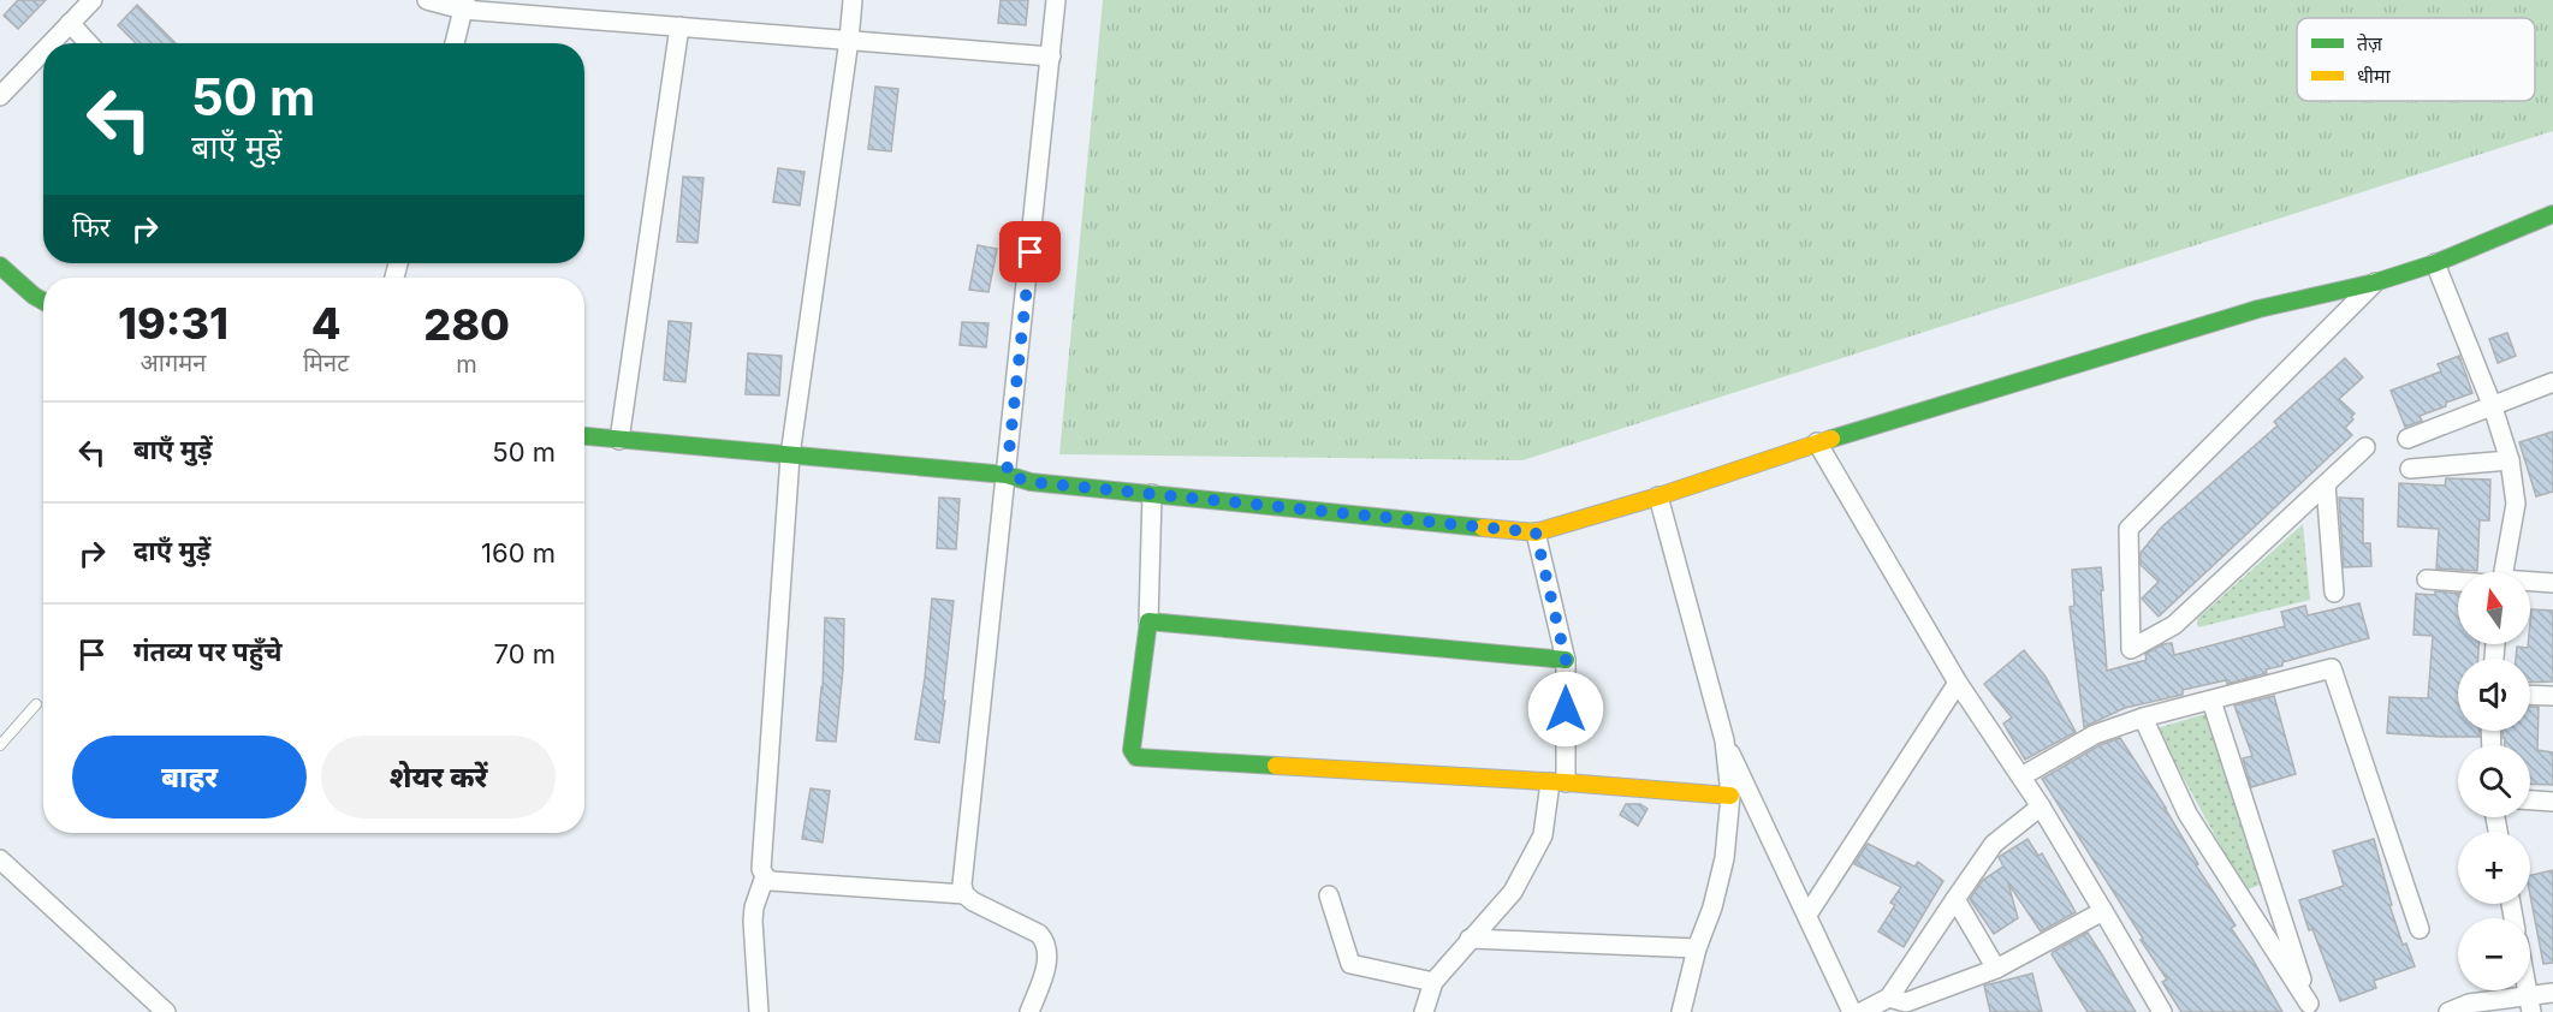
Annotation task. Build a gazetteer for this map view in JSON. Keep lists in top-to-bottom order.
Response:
{
  "legend": ["तेज़", "धीमा"],
  "north": "top",
  "page": {
    "turn": ["50 m", "बाएँ मुड़ें"],
    "then": "फिर",
    "eta": [
      "19:31",
      "आगमन",
      "4",
      "मिनट",
      "280",
      "m"
    ],
    "list": [
      {
        "name": "बाएँ मुड़ें",
        "value": "50 m"
      },
      {
        "name": "दाएँ मुड़ें",
        "value": "160 m"
      },
      {
        "name": "गंतव्य पर पहुँचे",
        "value": "70 m"
      }
    ],
    "map_buttons": ["+", "−"],
    "buttons": ["बाहर", "शेयर करें"]
  }
}
